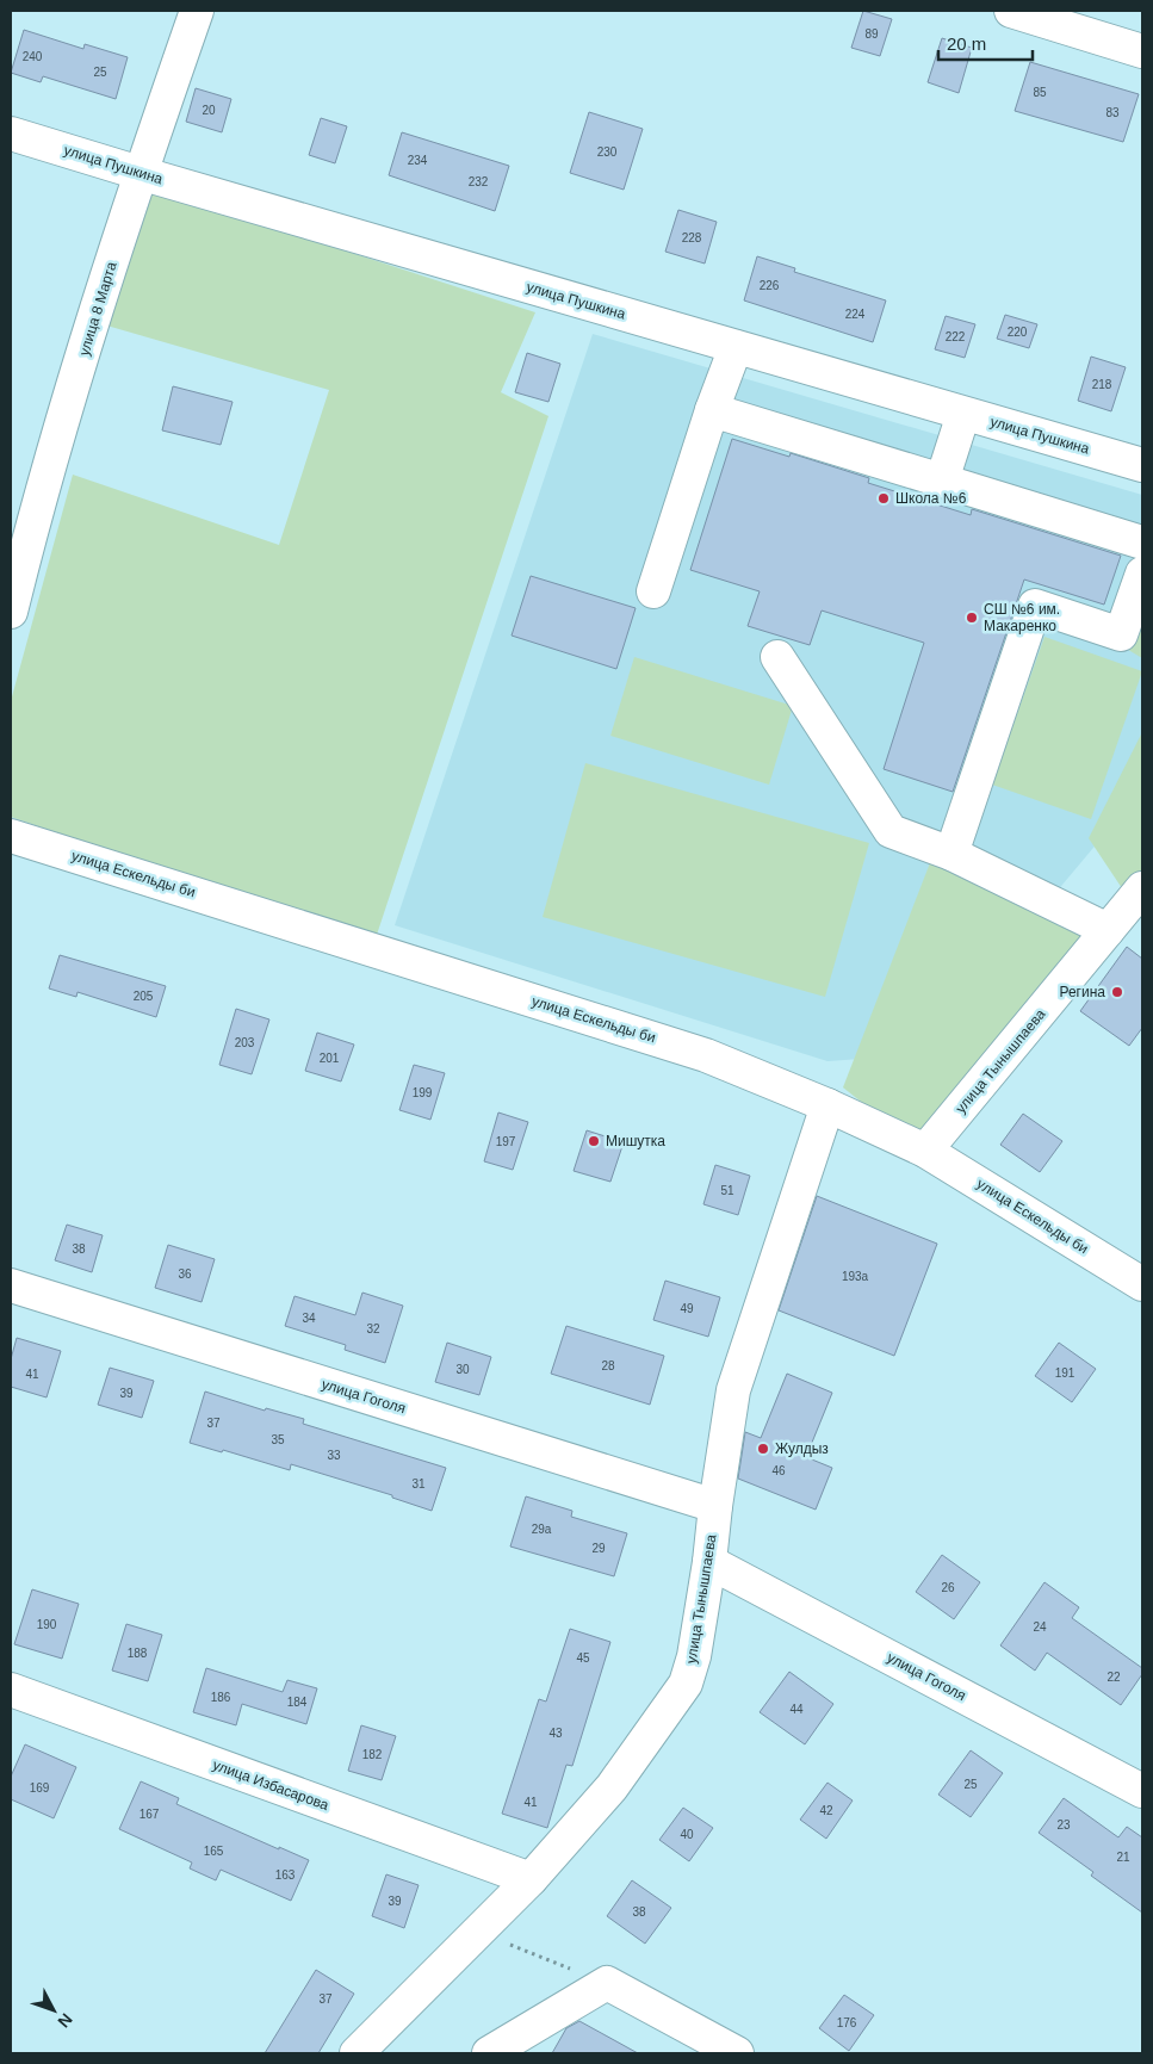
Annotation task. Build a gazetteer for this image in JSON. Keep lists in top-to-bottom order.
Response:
{
  "streets": {
    "street": [
      "улица Пушкина",
      "улица 8 Марта",
      "улица Ескельды би",
      "улица Тынышпаева",
      "улица Гоголя",
      "улица Избасарова"
    ]
  },
  "crossings": [
    ["улица Пушкина", "улица 8 Марта"],
    ["улица Ескельды би", "улица Тынышпаева"],
    ["улица Тынышпаева", "улица Гоголя"],
    ["улица Тынышпаева", "улица Избасарова"]
  ],
  "places": [
    "Школа №6",
    "СШ №6 им. Макаренко",
    "Регина",
    "Мишутка",
    "Жулдыз"
  ],
  "house_numbers": [
    "89",
    "240",
    "25",
    "85",
    "20",
    "83",
    "230",
    "234",
    "232",
    "228",
    "226",
    "224",
    "220",
    "222",
    "218",
    "205",
    "203",
    "201",
    "199",
    "197",
    "51",
    "38",
    "36",
    "193а",
    "49",
    "34",
    "32",
    "28",
    "30",
    "191",
    "41",
    "39",
    "37",
    "35",
    "33",
    "46",
    "31",
    "29а",
    "29",
    "26",
    "190",
    "24",
    "188",
    "45",
    "22",
    "186",
    "184",
    "44",
    "43",
    "182",
    "25",
    "169",
    "41",
    "42",
    "167",
    "23",
    "40",
    "165",
    "21",
    "163",
    "39",
    "38",
    "37",
    "176"
  ],
  "scale_bar": "20 m",
  "north": "bottom right"
}
